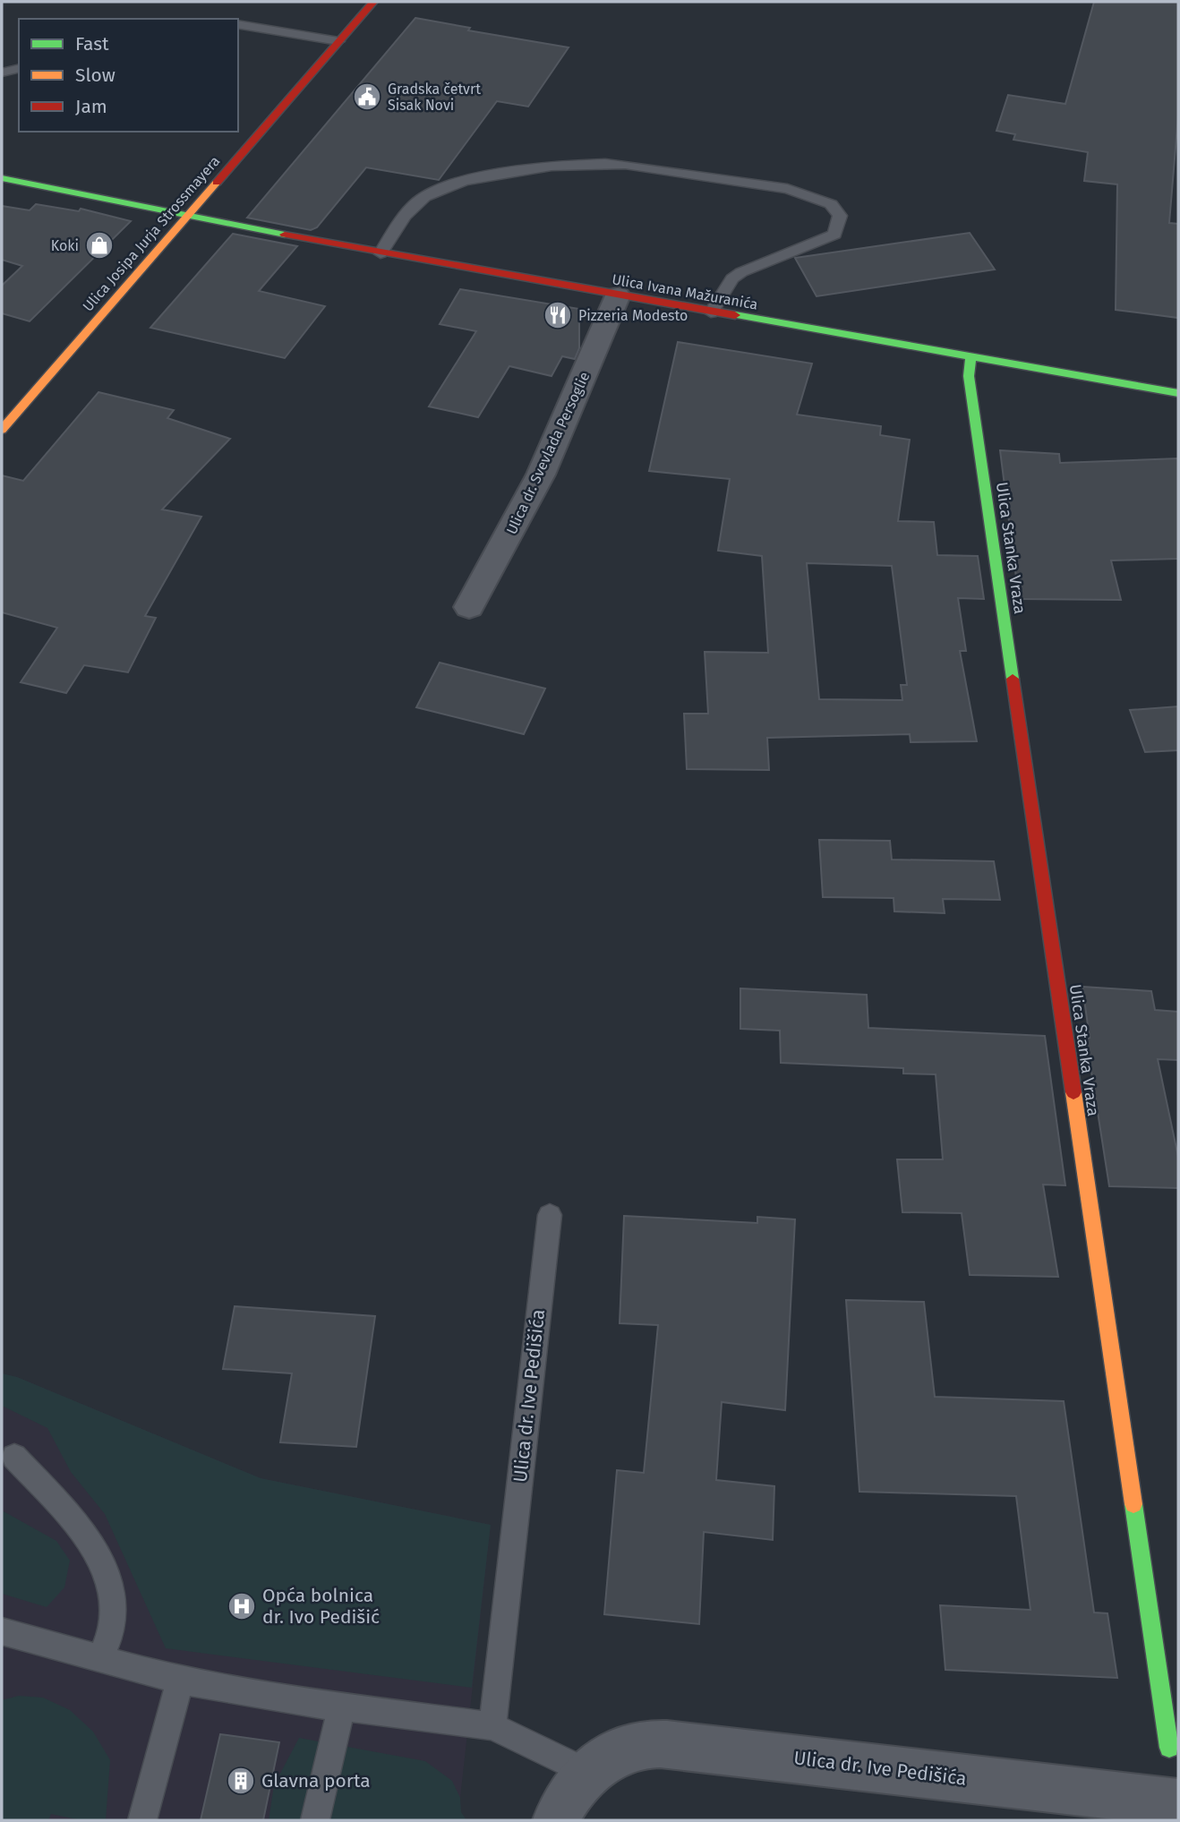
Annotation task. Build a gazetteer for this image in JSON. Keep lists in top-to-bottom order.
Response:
{
  "streets": {
    "street": [
      "Ulica Josipa Jurja Strossmayera",
      "Ulica Ivana Mažuranića",
      "Ulica dr. Svevlada Persoglie",
      "Ulica Stanka Vraza",
      "Ulica dr. Ive Pedišića"
    ]
  },
  "crossings": [
    ["Ulica Josipa Jurja Strossmayera", "Ulica Ivana Mažuranića"],
    ["Ulica Ivana Mažuranića", "Ulica dr. Svevlada Persoglie"],
    ["Ulica Ivana Mažuranića", "Ulica Stanka Vraza"]
  ],
  "places": {
    "public building": ["Gradska četvrt Sisak Novi"],
    "shop": ["Koki"],
    "restaurant": ["Pizzeria Modesto"],
    "hospital": ["Opća bolnica dr. Ivo Pedišić"],
    "building": ["Glavna porta"]
  },
  "legend": ["Fast", "Slow", "Jam"]
}
